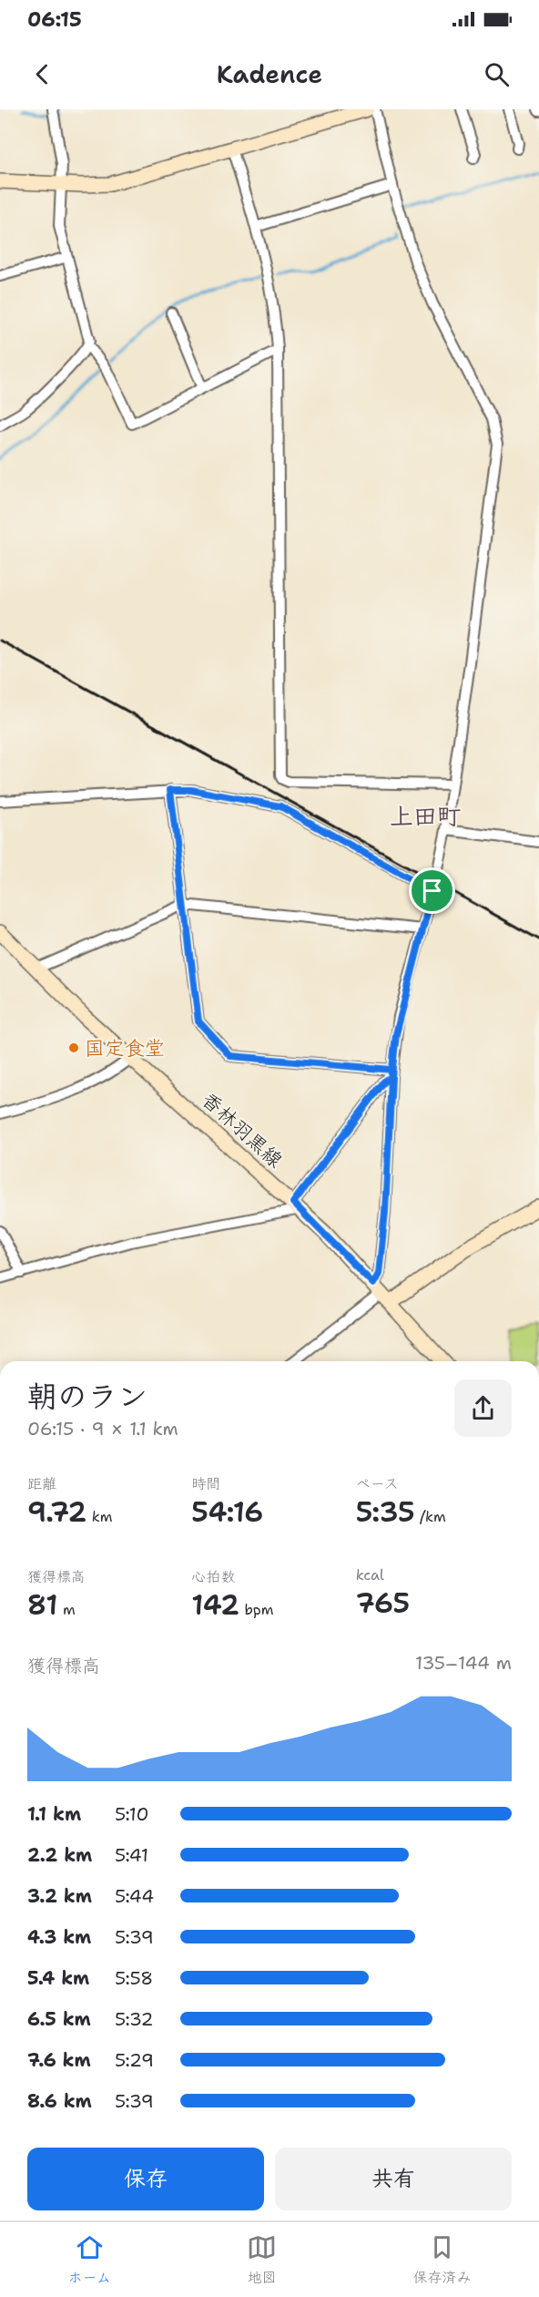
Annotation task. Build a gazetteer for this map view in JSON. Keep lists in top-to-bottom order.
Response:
{
  "streets": {
    "main road": ["香林羽黒線"]
  },
  "districts": ["上田町"],
  "places": ["国定食堂"],
  "page": {
    "status": "06:15",
    "header": "Kadence",
    "heading": ["朝のラン", "06:15 · 9 × 1.1 km"],
    "stats": [
      ["距離", "9.72 km"],
      ["時間", "54:16"],
      ["ペース", "5:35 /km"],
      ["獲得標高", "81 m"],
      ["心拍数", "142 bpm"],
      ["kcal", "765"]
    ],
    "chart": ["獲得標高", "135–144 m"],
    "list": [
      {
        "name": "1.1 km",
        "note": "5:10"
      },
      {
        "name": "2.2 km",
        "note": "5:41"
      },
      {
        "name": "3.2 km",
        "note": "5:44"
      },
      {
        "name": "4.3 km",
        "note": "5:39"
      },
      {
        "name": "5.4 km",
        "note": "5:58"
      },
      {
        "name": "6.5 km",
        "note": "5:32"
      },
      {
        "name": "7.6 km",
        "note": "5:29"
      },
      {
        "name": "8.6 km",
        "note": "5:39"
      }
    ],
    "buttons": ["保存", "共有"],
    "tabs": ["ホーム", "地図", "保存済み"]
  }
}
